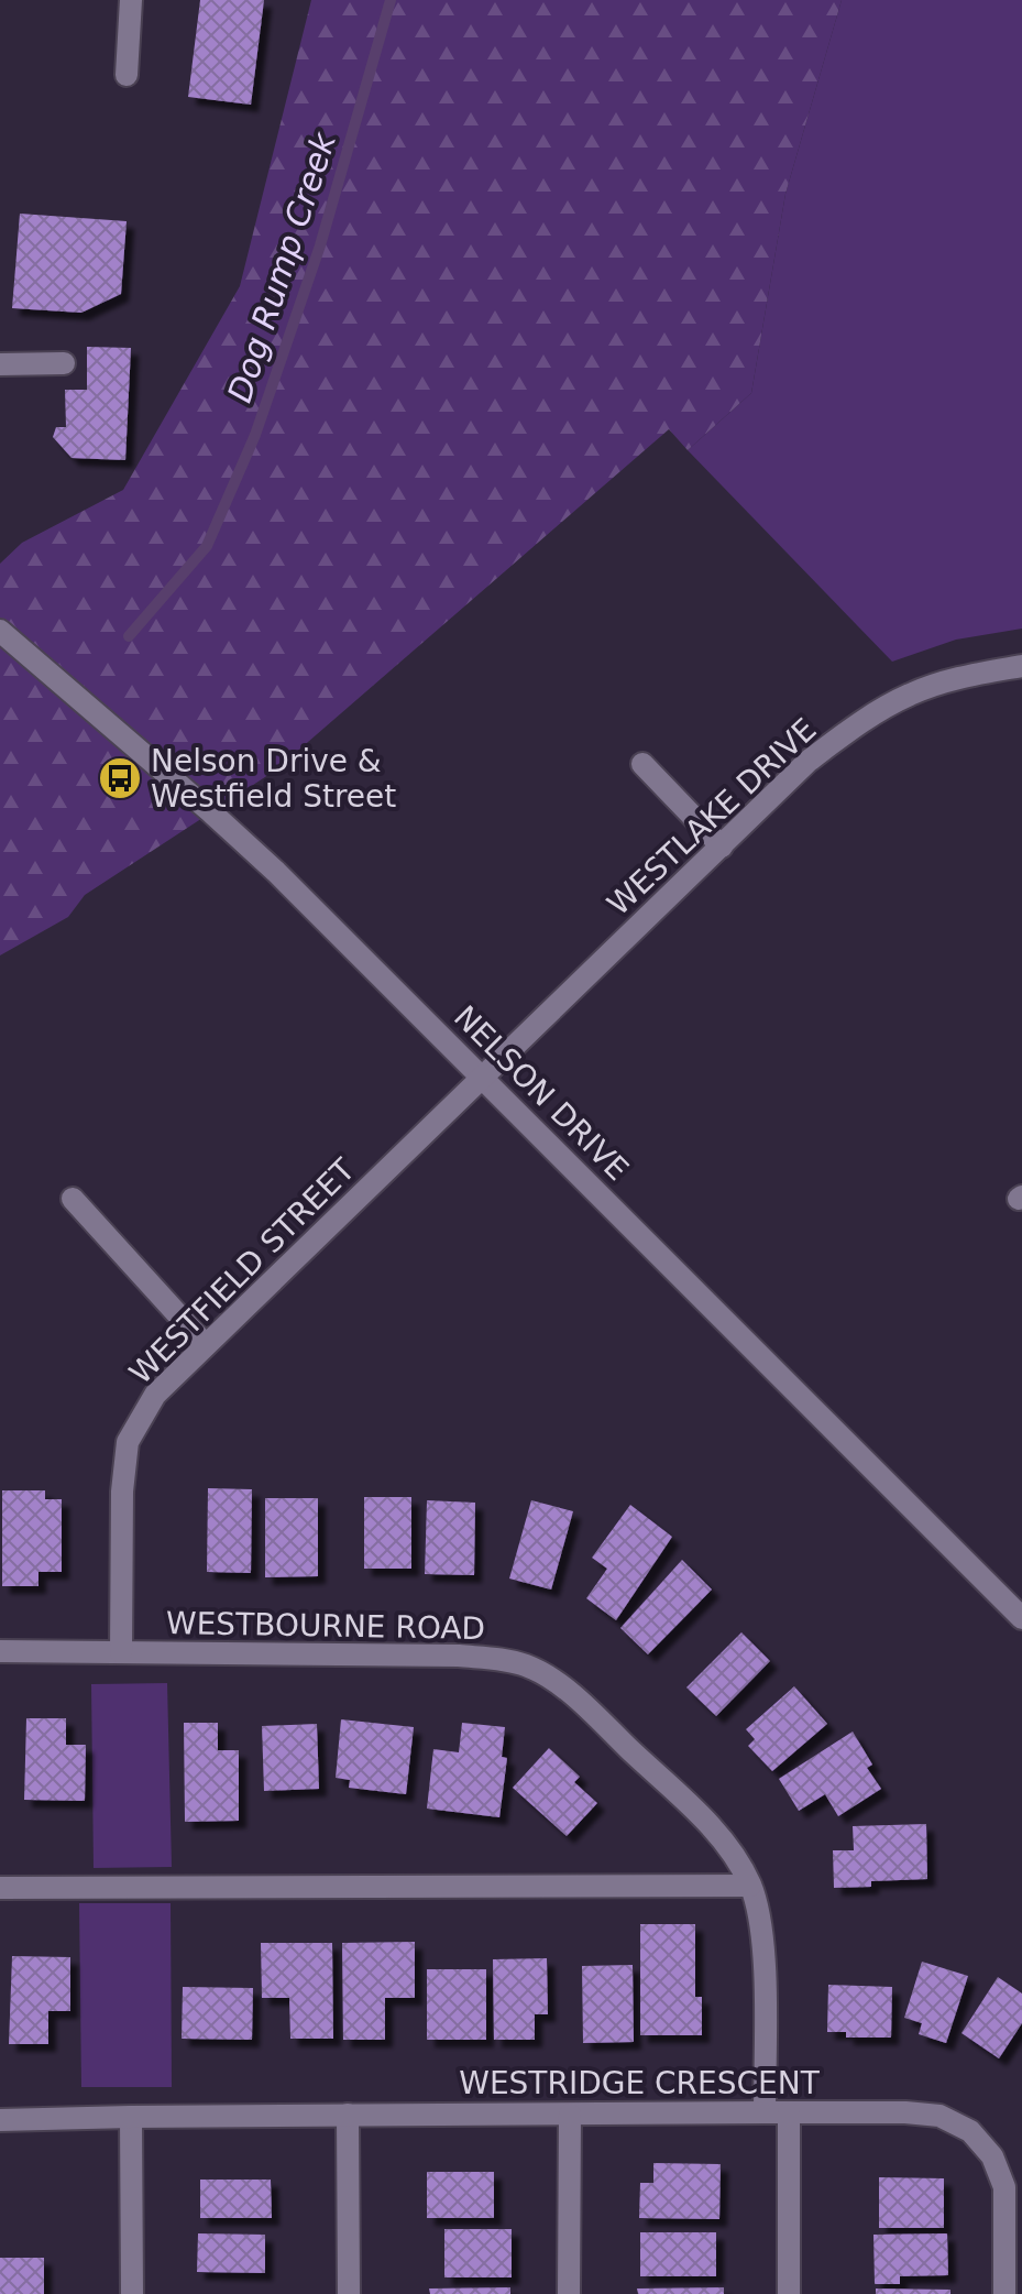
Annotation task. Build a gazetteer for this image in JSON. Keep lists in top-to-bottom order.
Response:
{
  "streets": {
    "street": [
      "WESTLAKE DRIVE",
      "NELSON DRIVE",
      "WESTFIELD STREET",
      "WESTBOURNE ROAD",
      "WESTRIDGE CRESCENT"
    ]
  },
  "crossings": [
    ["WESTLAKE DRIVE", "NELSON DRIVE"],
    ["WESTLAKE DRIVE", "WESTFIELD STREET"],
    ["NELSON DRIVE", "WESTFIELD STREET"],
    ["WESTFIELD STREET", "WESTBOURNE ROAD"],
    ["WESTBOURNE ROAD", "WESTRIDGE CRESCENT"]
  ],
  "water": ["Dog Rump Creek"],
  "places": {
    "bus stop": ["Nelson Drive & Westfield Street"]
  }
}
